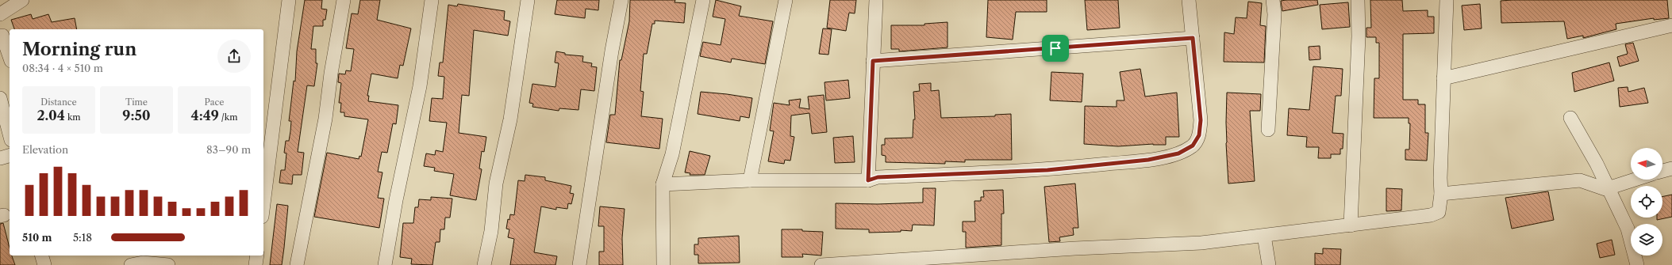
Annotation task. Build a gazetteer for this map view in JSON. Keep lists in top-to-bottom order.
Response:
{
  "north": "left",
  "page": {
    "heading": ["Morning run", "08:34 · 4 × 510 m"],
    "stats": [
      ["Distance", "2.04 km"],
      ["Time", "9:50"],
      ["Pace", "4:49 /km"]
    ],
    "chart": ["Elevation", "83–90 m"],
    "list": [
      {
        "name": "510 m",
        "note": "5:18"
      }
    ]
  }
}
